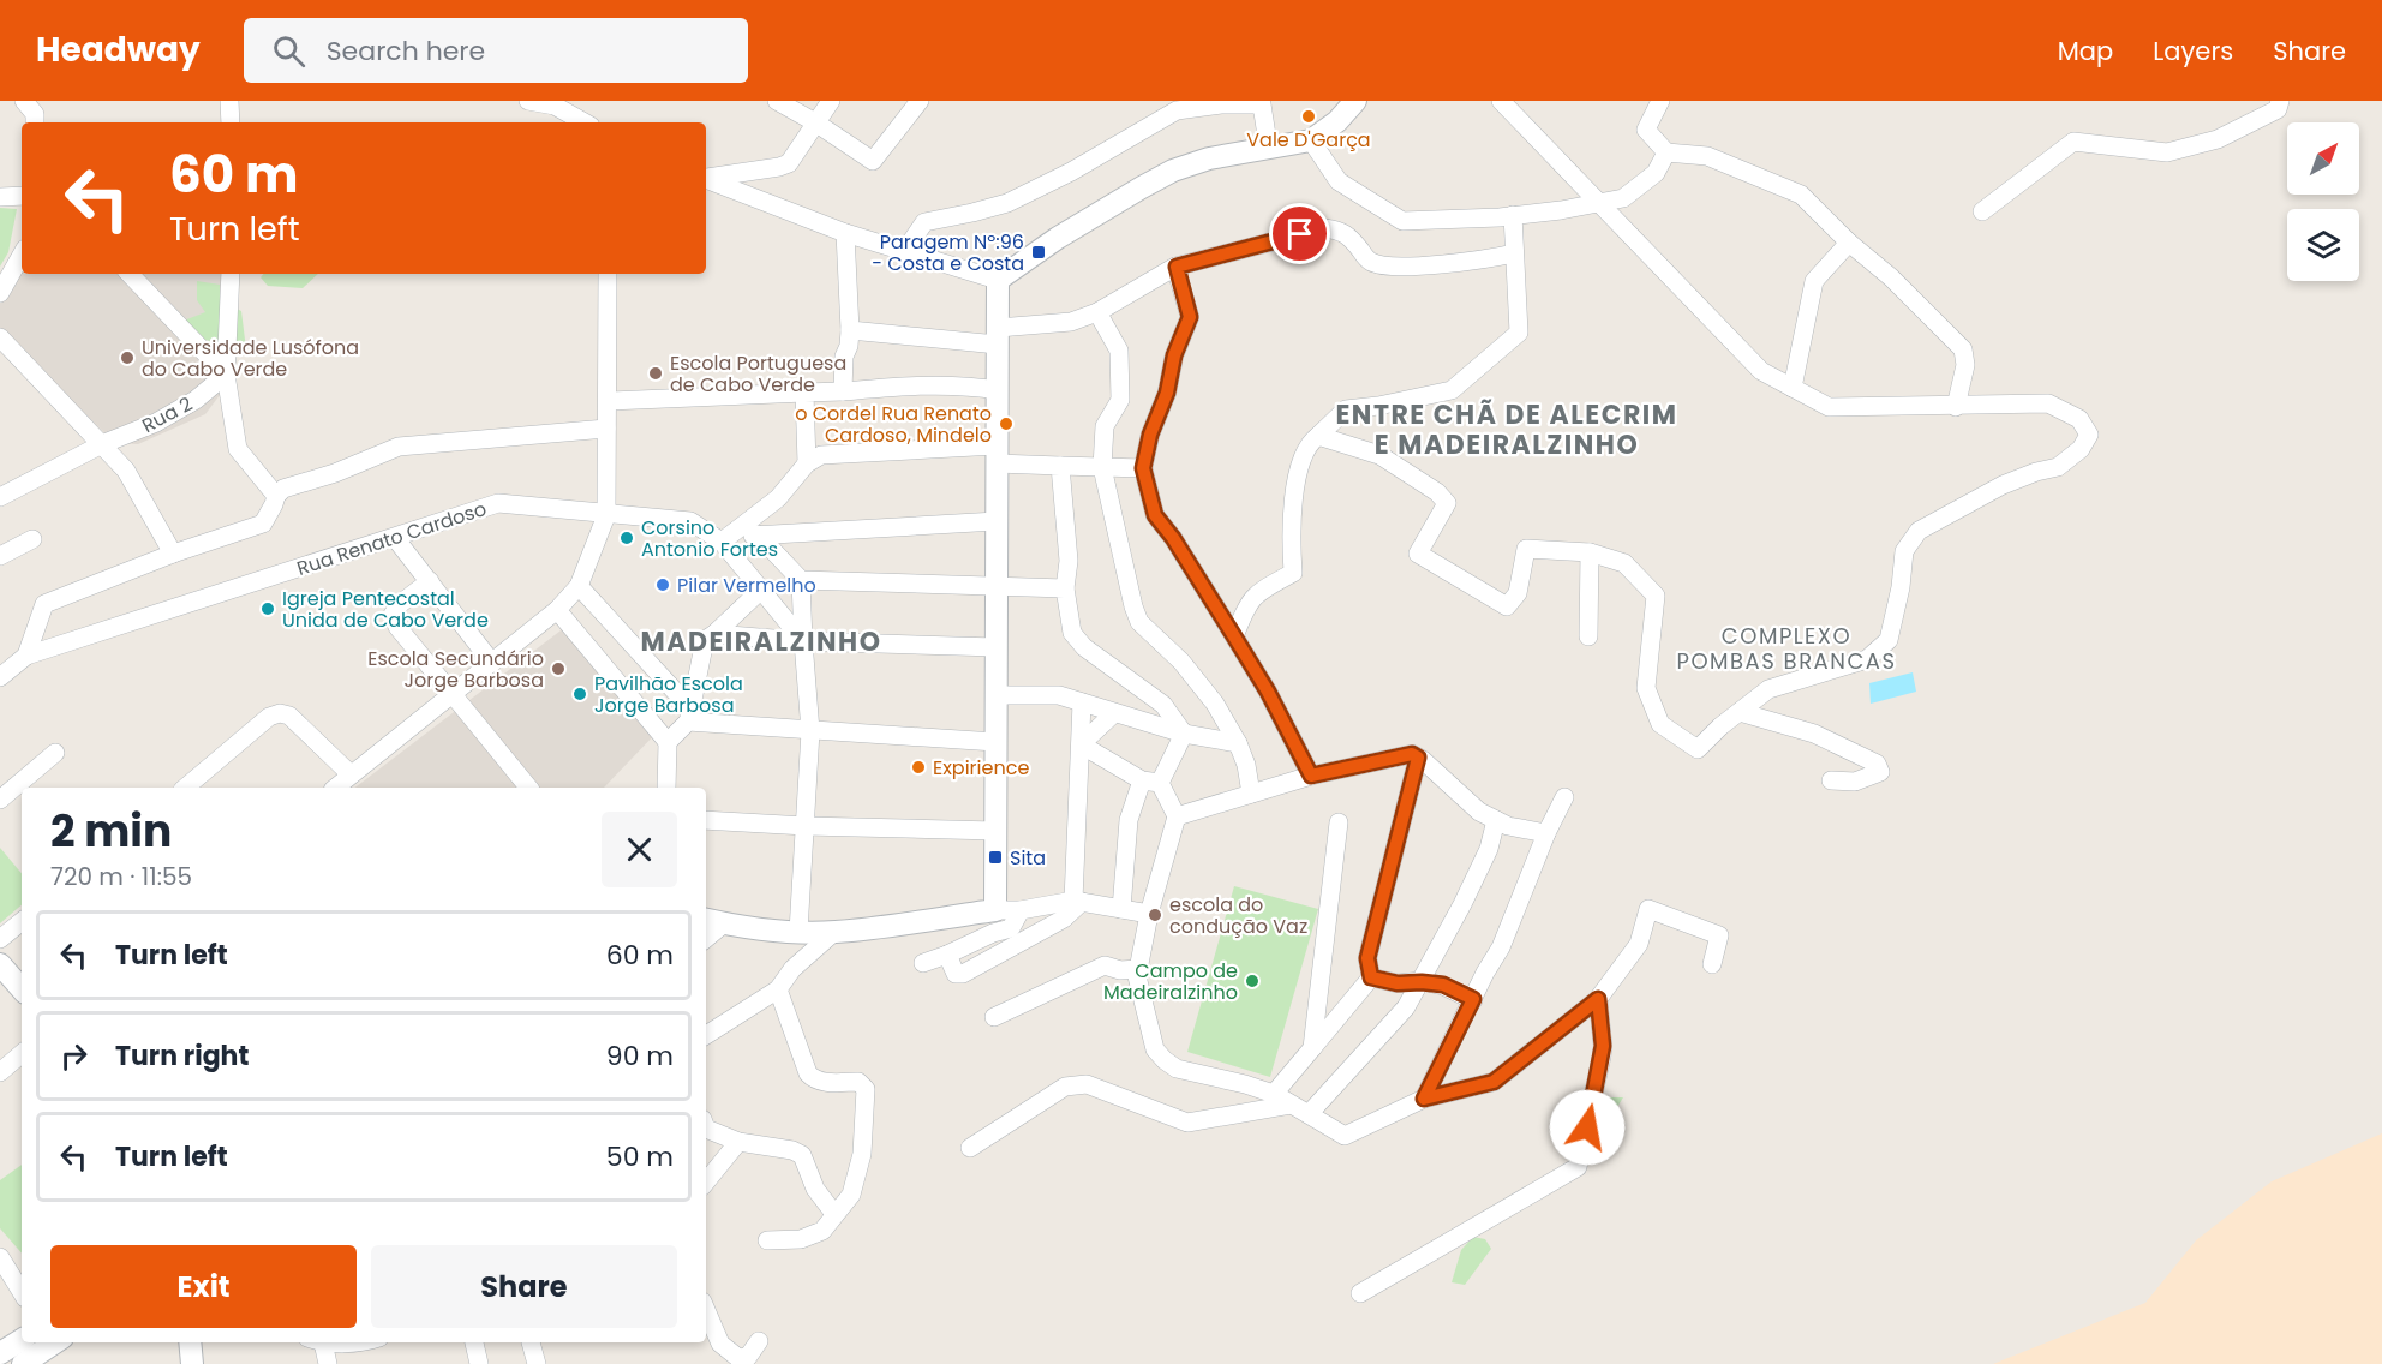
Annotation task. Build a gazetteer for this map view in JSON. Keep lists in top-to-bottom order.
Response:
{
  "streets": {
    "street": ["Rua 2", "Rua Renato Cardoso"]
  },
  "districts": ["ENTRE CHÃ DE ALECRIM E MADEIRALZINHO", "COMPLEXO POMBAS BRANCAS", "MADEIRALZINHO"],
  "places": {
    "other": [
      "Vale D'Garça",
      "Universidade Lusófona do Cabo Verde",
      "Escola Portuguesa de Cabo Verde",
      "o Cordel Rua Renato Cardoso, Mindelo",
      "Corsino Antonio Fortes",
      "Pilar Vermelho",
      "Igreja Pentecostal Unida de Cabo Verde",
      "Escola Secundário Jorge Barbosa",
      "Pavilhão Escola Jorge Barbosa",
      "Expirience",
      "escola do condução Vaz",
      "Campo de Madeiralzinho"
    ],
    "transit": ["Paragem Nº:96 - Costa e Costa", "Sita"]
  },
  "north": "top right",
  "page": {
    "header": "Headway",
    "search": "Search here",
    "nav": ["Map", "Layers", "Share"],
    "turn": ["60 m", "Turn left"],
    "heading": ["2 min", "720 m · 11:55"],
    "list": [
      {
        "name": "Turn left",
        "value": "60 m"
      },
      {
        "name": "Turn right",
        "value": "90 m"
      },
      {
        "name": "Turn left",
        "value": "50 m"
      }
    ],
    "buttons": ["Exit", "Share"]
  }
}
